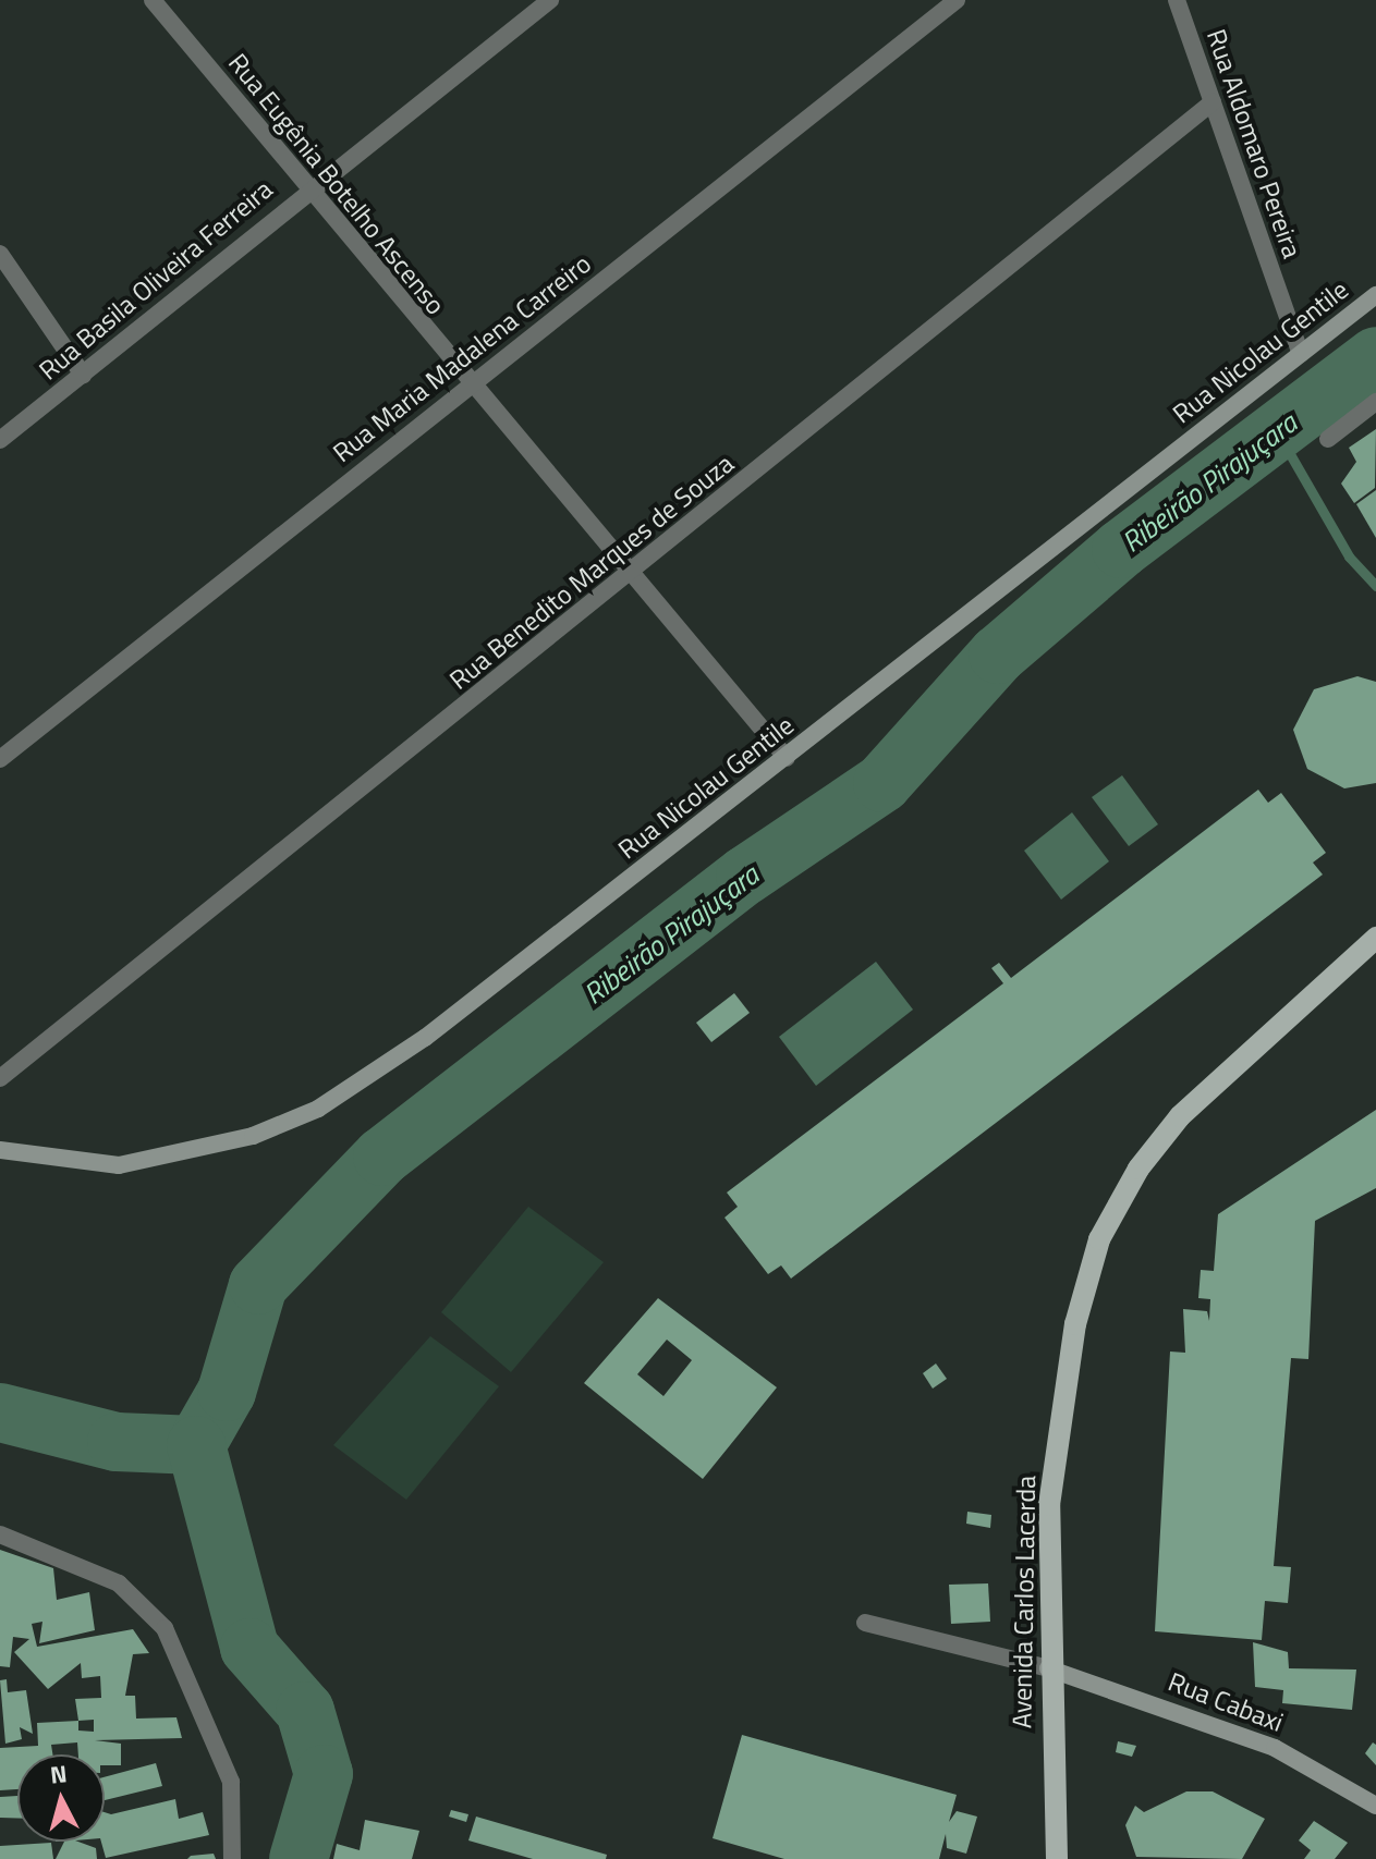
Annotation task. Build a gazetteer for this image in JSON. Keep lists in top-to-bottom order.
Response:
{
  "streets": {
    "main road": ["Avenida Carlos Lacerda"],
    "street": [
      "Rua Aldomaro Pereira",
      "Rua Eugênia Botelho Ascenso",
      "Rua Basila Oliveira Ferreira",
      "Rua Nicolau Gentile",
      "Rua Maria Madalena Carreiro",
      "Rua Benedito Marques de Souza",
      "Rua Cabaxi"
    ]
  },
  "crossings": [
    ["Rua Aldomaro Pereira", "Rua Nicolau Gentile"],
    ["Rua Aldomaro Pereira", "Rua Benedito Marques de Souza"],
    ["Rua Eugênia Botelho Ascenso", "Rua Basila Oliveira Ferreira"],
    ["Rua Eugênia Botelho Ascenso", "Rua Nicolau Gentile"],
    ["Rua Eugênia Botelho Ascenso", "Rua Maria Madalena Carreiro"],
    ["Rua Eugênia Botelho Ascenso", "Rua Benedito Marques de Souza"],
    ["Avenida Carlos Lacerda", "Rua Cabaxi"]
  ],
  "water": ["Ribeirão Pirajuçara"],
  "north": "top"
}
